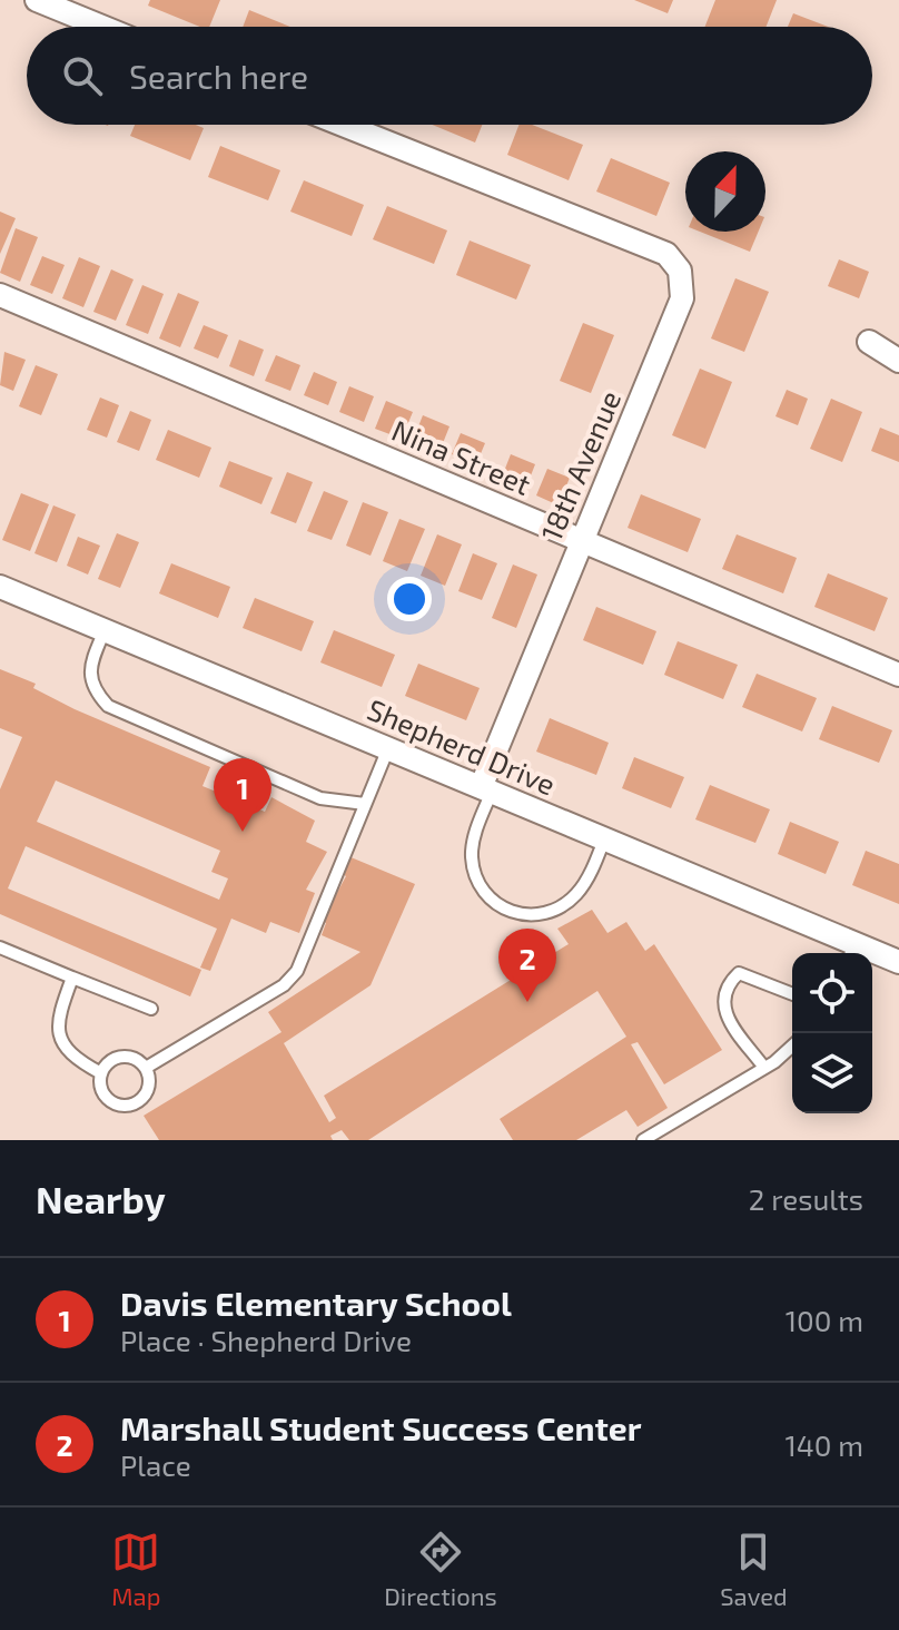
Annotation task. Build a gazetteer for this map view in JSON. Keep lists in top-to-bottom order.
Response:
{
  "streets": {
    "street": ["Nina Street", "18th Avenue", "Shepherd Drive"]
  },
  "crossings": [
    ["Nina Street", "18th Avenue"],
    ["18th Avenue", "Shepherd Drive"]
  ],
  "north": "top",
  "page": {
    "search": "Search here",
    "pins": ["1", "2"],
    "heading": ["Nearby", "2 results"],
    "list": [
      {
        "mark": "1",
        "name": "Davis Elementary School",
        "note": "Place · Shepherd Drive",
        "value": "100 m"
      },
      {
        "mark": "2",
        "name": "Marshall Student Success Center",
        "note": "Place",
        "value": "140 m"
      }
    ],
    "nav": ["Map", "Directions", "Saved"]
  }
}
